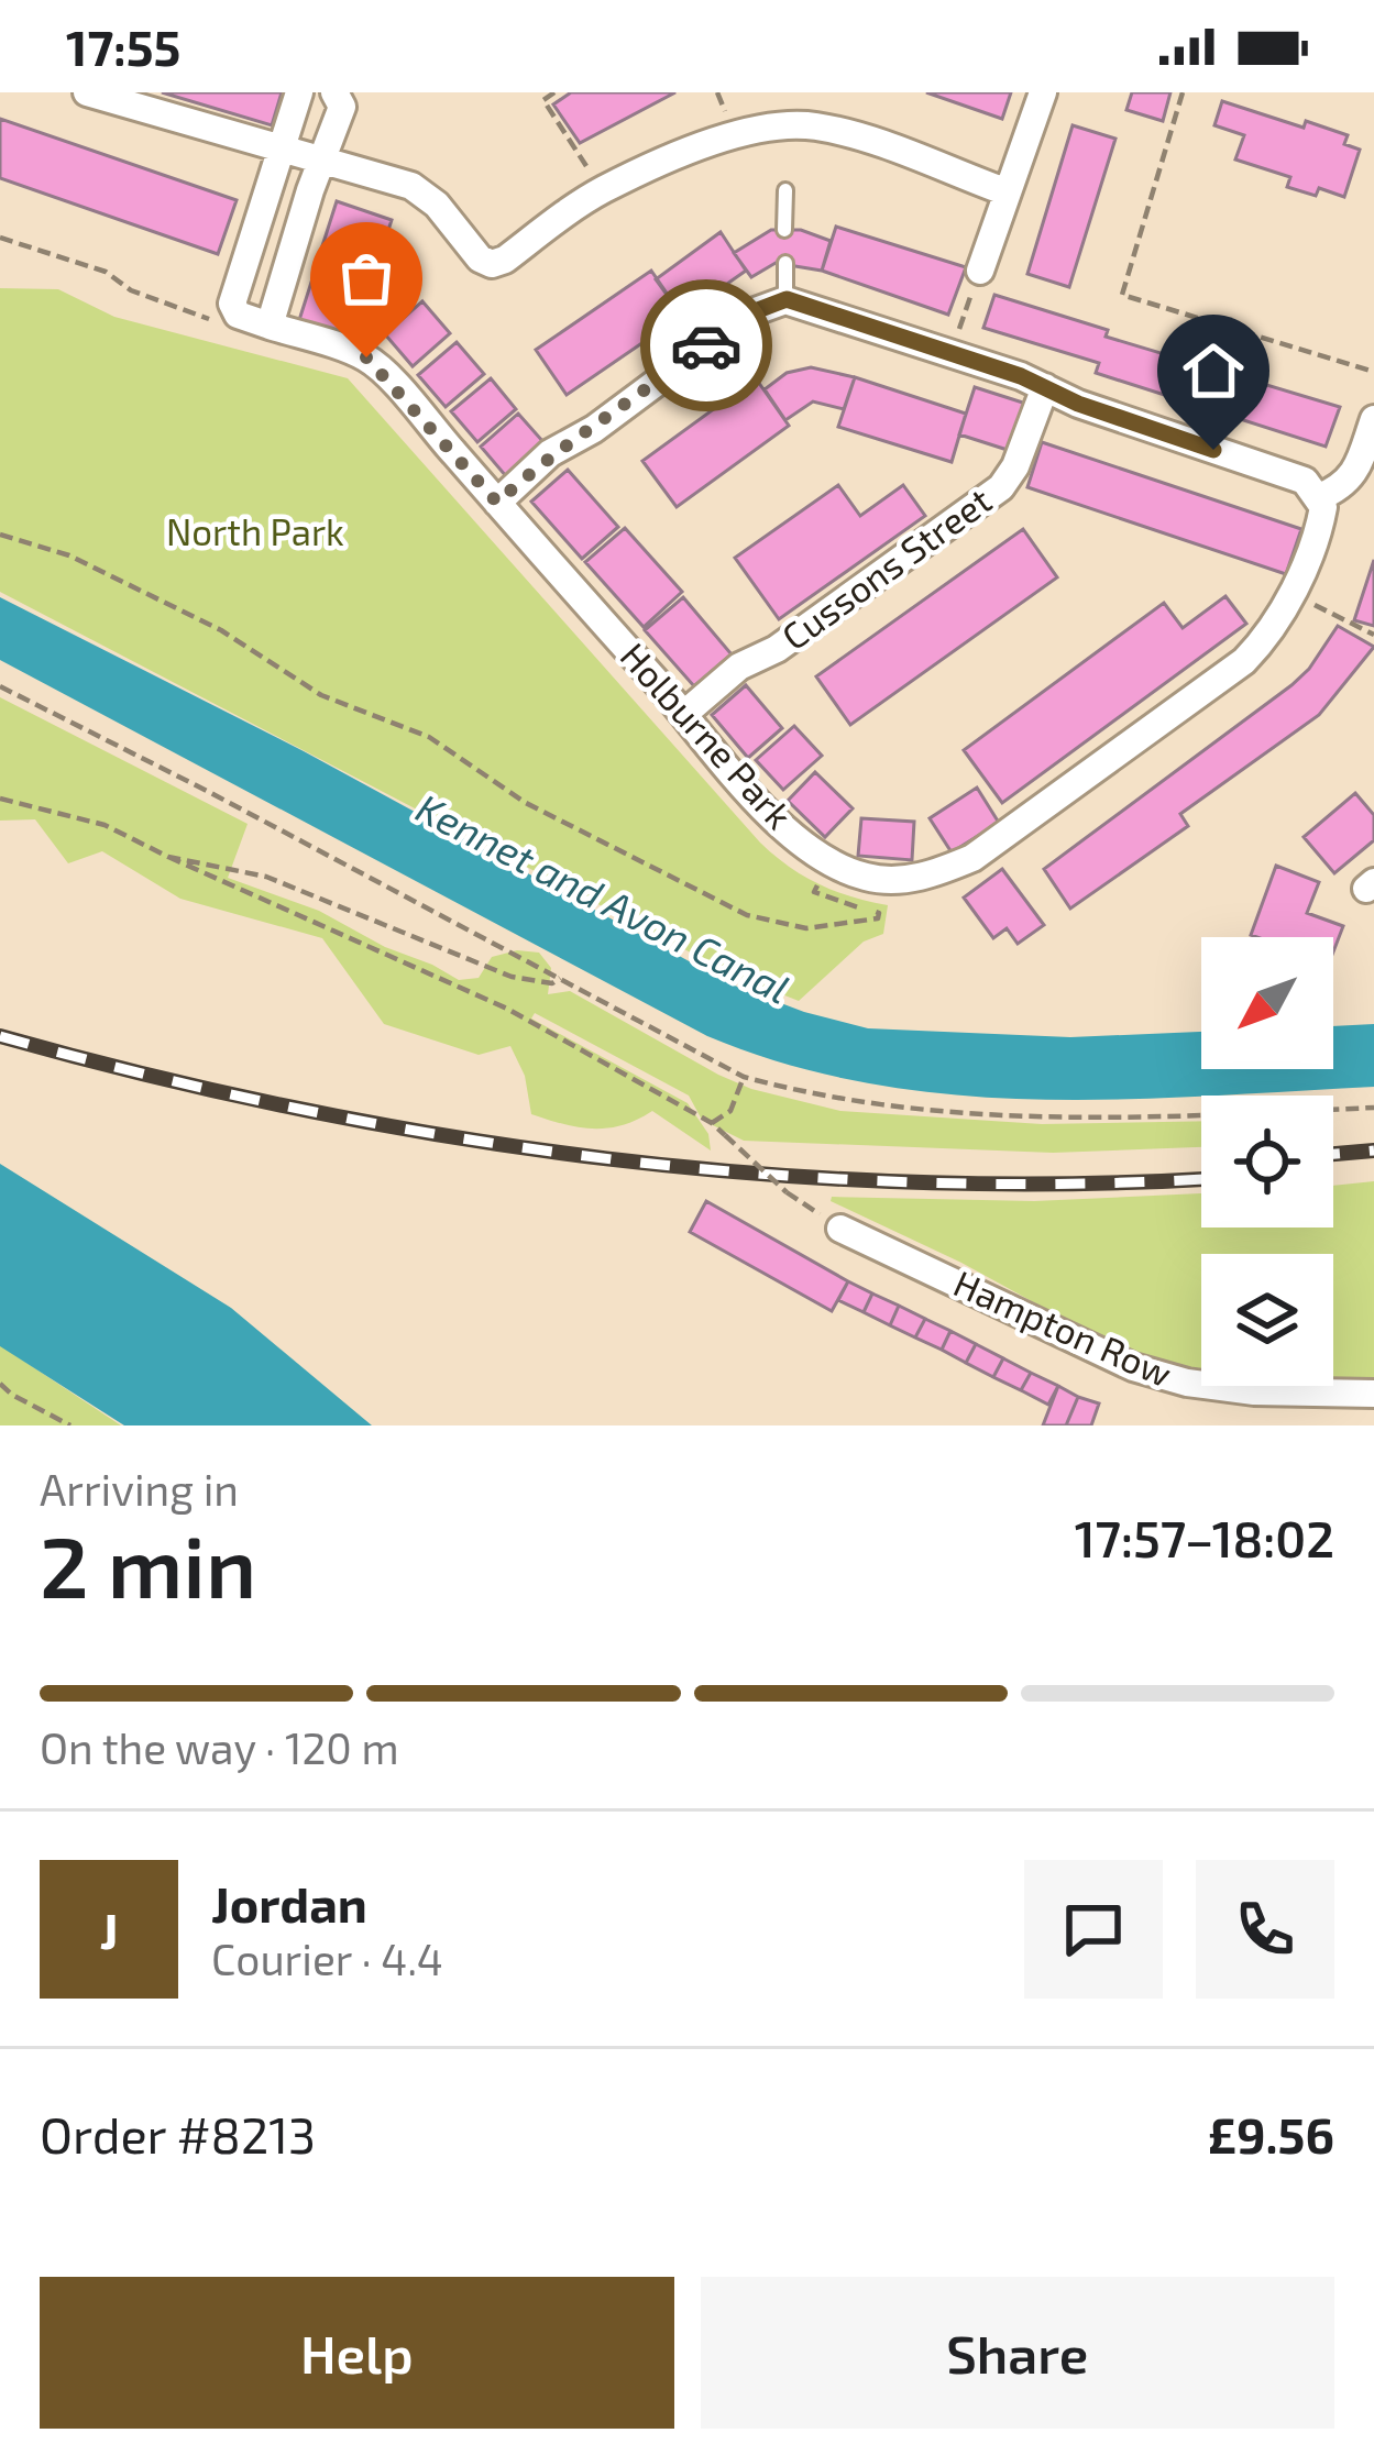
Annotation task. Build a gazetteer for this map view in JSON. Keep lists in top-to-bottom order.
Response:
{
  "streets": {
    "street": ["Cussons Street", "Holburne Park", "Hampton Row"]
  },
  "crossings": [
    ["Cussons Street", "Holburne Park"]
  ],
  "water": ["Kennet and Avon Canal"],
  "parks": ["North Park"],
  "north": "bottom left",
  "page": {
    "status": "17:55",
    "heading": ["2 min", "Arriving in", "17:57–18:02"],
    "panel": [
      "Jordan",
      "Courier · 4.4",
      "Order #8213",
      "£9.56"
    ],
    "bar": "On the way · 120 m",
    "round": "J",
    "buttons": ["Help", "Share"]
  }
}
